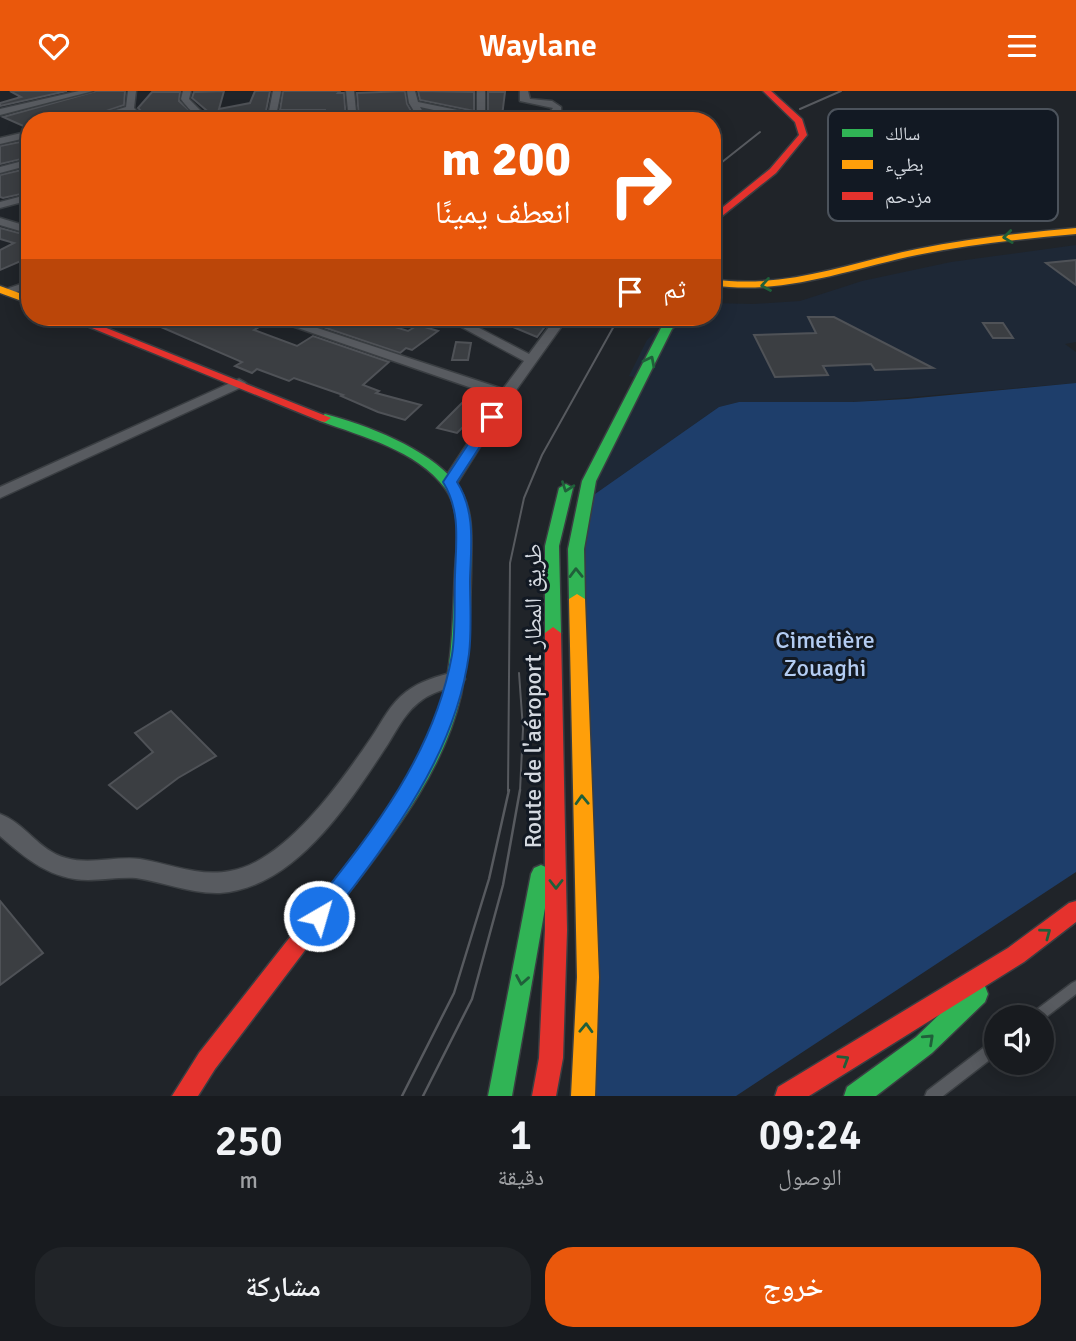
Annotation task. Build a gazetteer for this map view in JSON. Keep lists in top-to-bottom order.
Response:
{
  "streets": {
    "main road": ["Route de l'aéroport طريق المطار"]
  },
  "parks": ["Cimetière Zouaghi"],
  "legend": ["سالك", "بطيء", "مزدحم"],
  "page": {
    "header": "Waylane",
    "turn": ["200 m", "انعطف يمينًا"],
    "then": "ثم",
    "eta": [
      "09:24",
      "الوصول",
      "1",
      "دقيقة",
      "250",
      "m"
    ],
    "buttons": ["خروج", "مشاركة"]
  }
}
